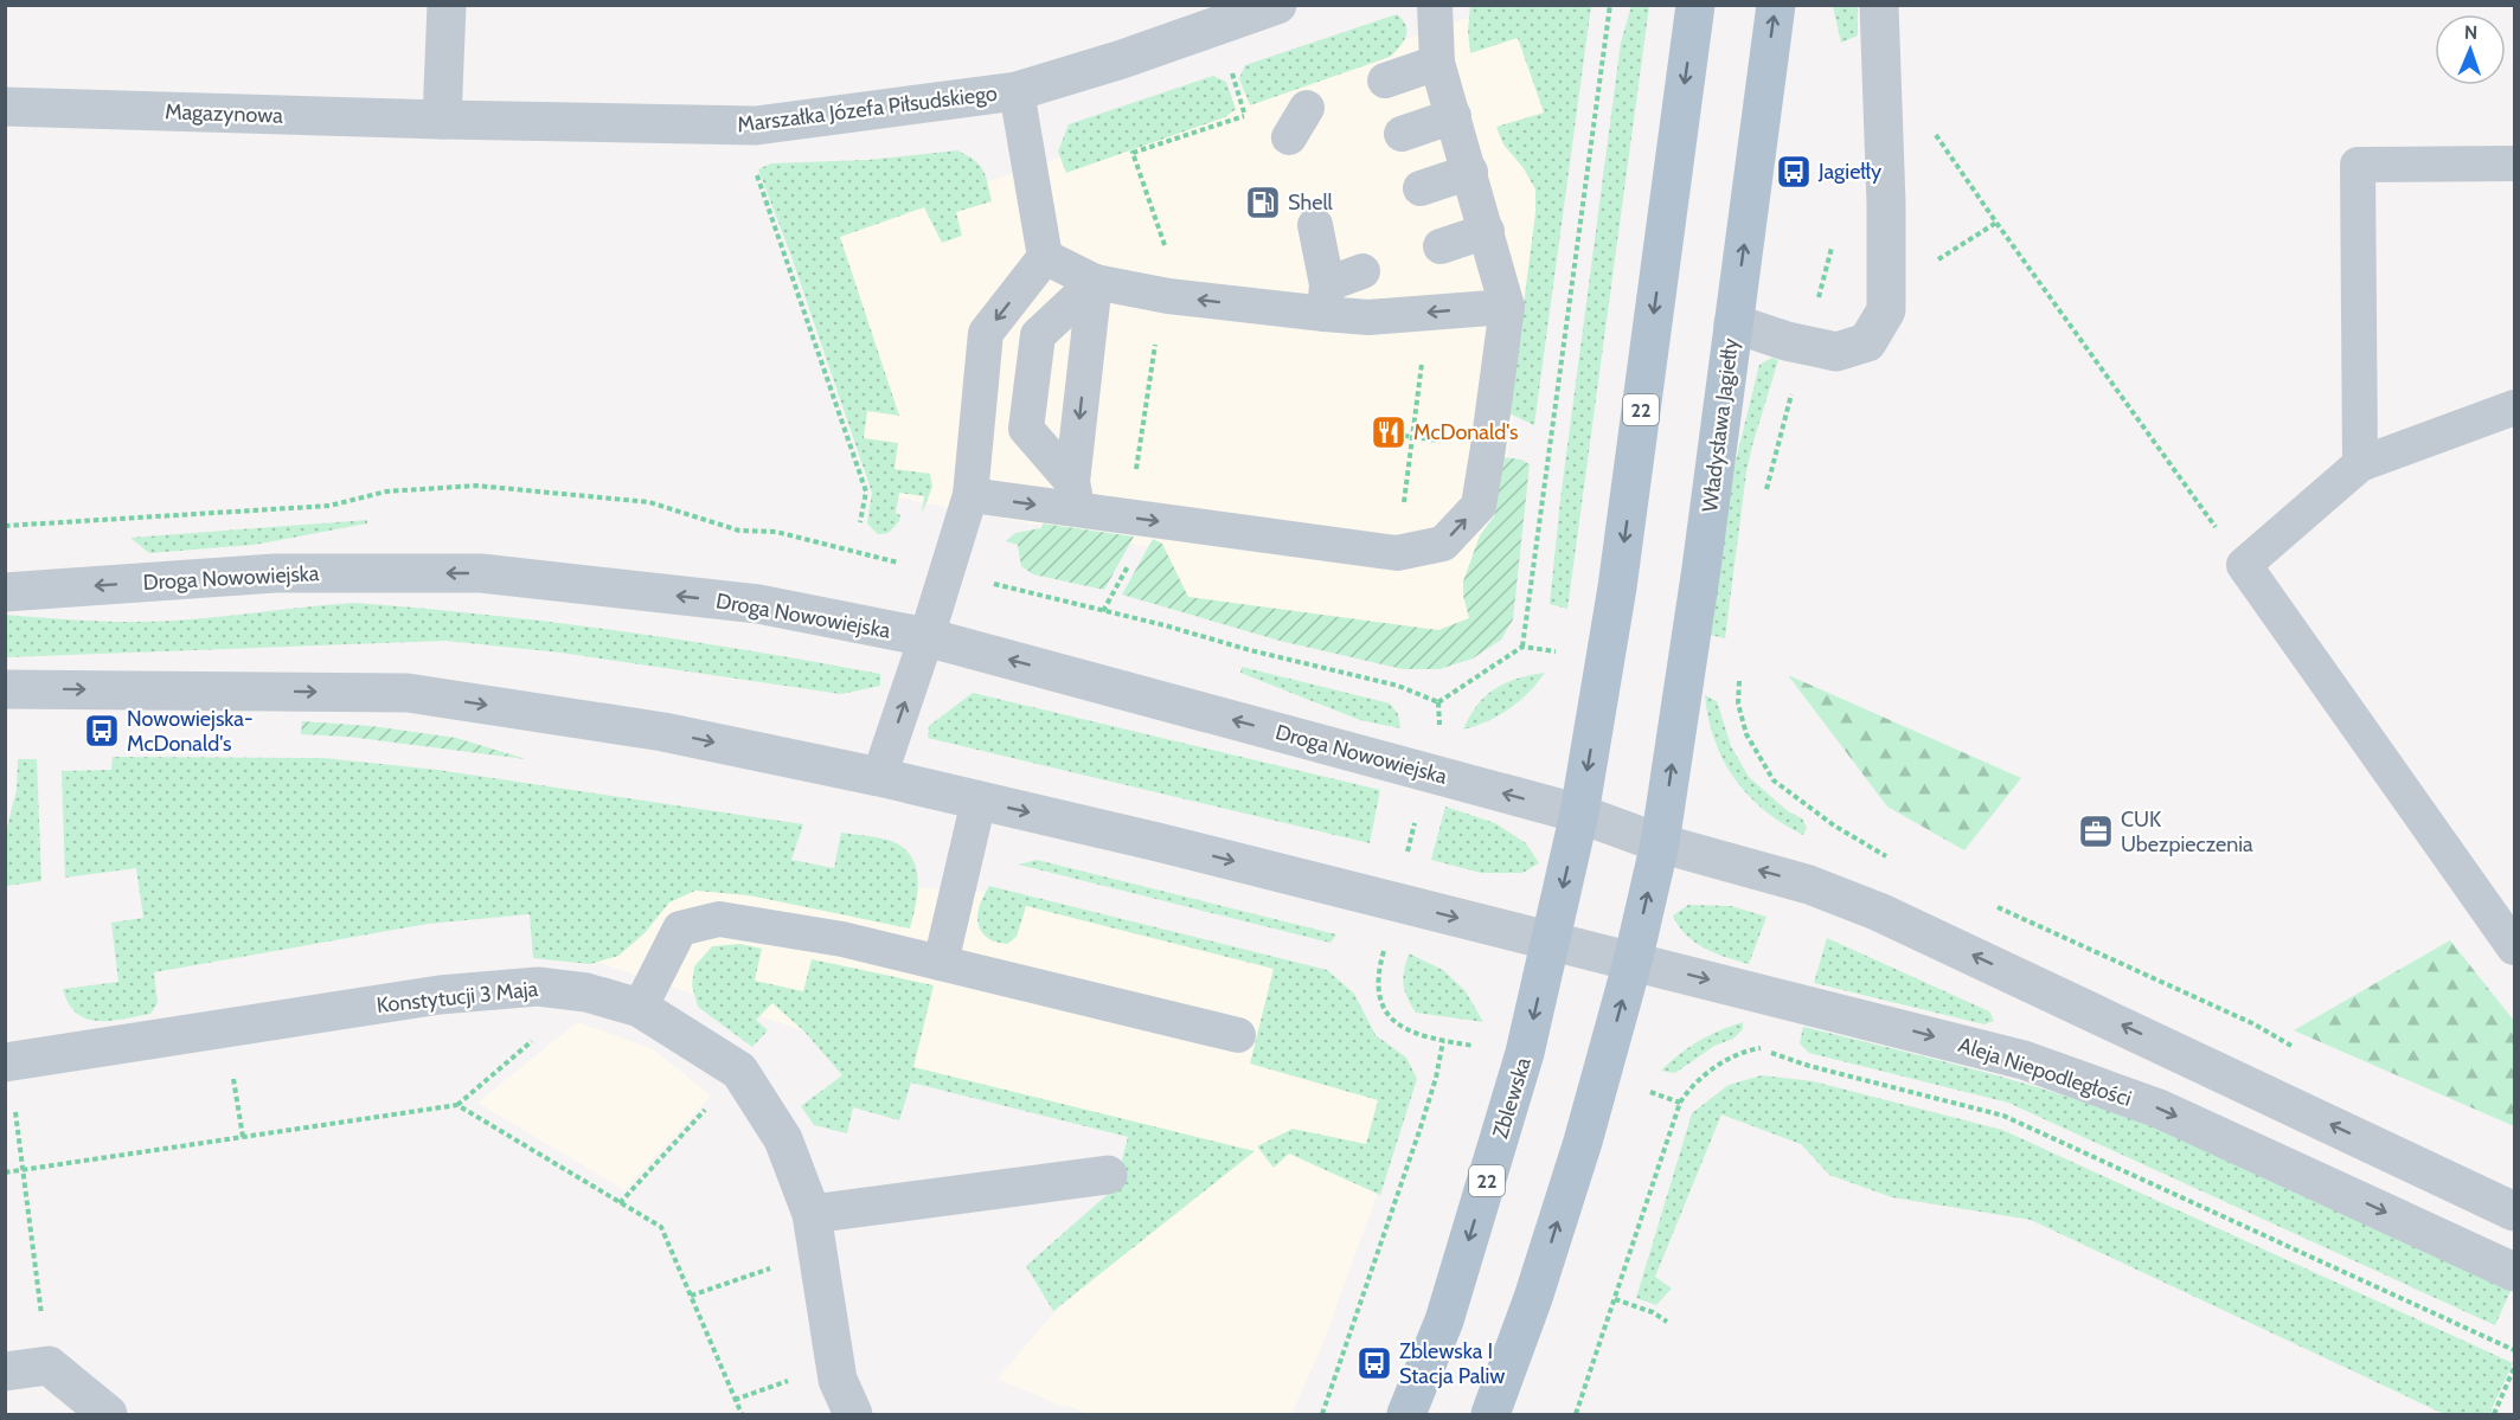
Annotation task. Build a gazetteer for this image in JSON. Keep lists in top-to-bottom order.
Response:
{
  "streets": {
    "main road": ["22", "Władysława Jagiełły", "Zblewska"],
    "street": [
      "Marszałka Józefa Piłsudskiego",
      "Magazynowa",
      "Droga Nowowiejska",
      "Konstytucji 3 Maja",
      "Aleja Niepodległości"
    ]
  },
  "crossings": [
    ["Marszałka Józefa Piłsudskiego", "Magazynowa"],
    ["22", "Droga Nowowiejska"],
    ["22", "Zblewska"],
    ["Droga Nowowiejska", "Zblewska"],
    ["Aleja Niepodległości", "Zblewska"]
  ],
  "places": {
    "bus stop": ["Jagiełły", "Nowowiejska- McDonald's", "Zblewska I Stacja Paliw"],
    "fuel station": ["Shell"],
    "restaurant": ["McDonald's"],
    "office": ["CUK Ubezpieczenia"]
  },
  "north": "top"
}
